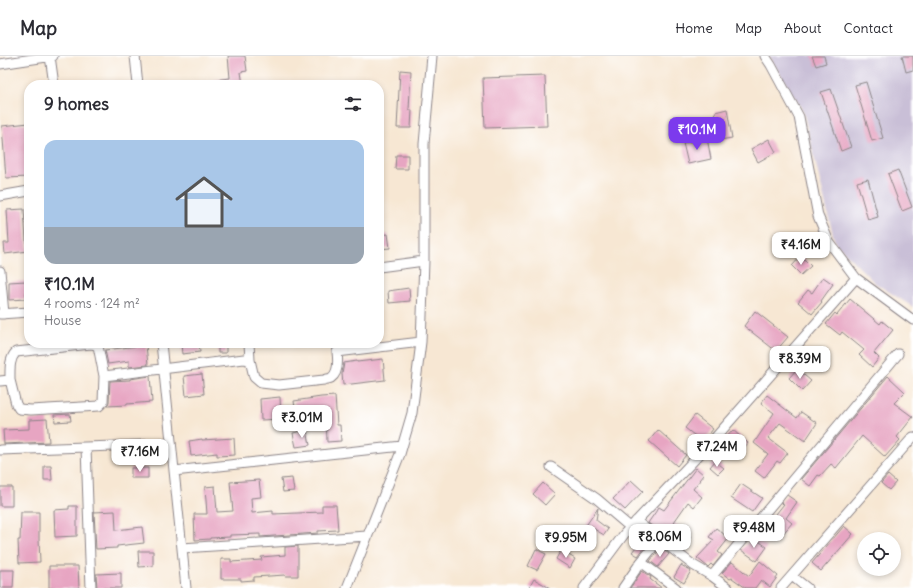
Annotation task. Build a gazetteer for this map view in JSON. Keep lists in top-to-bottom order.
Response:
{
  "page": {
    "header": "Map",
    "nav": [
      "Home",
      "Map",
      "About",
      "Contact"
    ],
    "heading": "9 homes",
    "price": [
      "₹10.1M",
      "₹4.16M",
      "₹8.39M",
      "₹3.01M",
      "₹7.24M",
      "₹7.16M",
      "₹9.48M",
      "₹8.06M",
      "₹9.95M"
    ],
    "list": [
      {
        "name": "₹10.1M",
        "note": "4 rooms · 124 m² · House"
      }
    ]
  }
}
